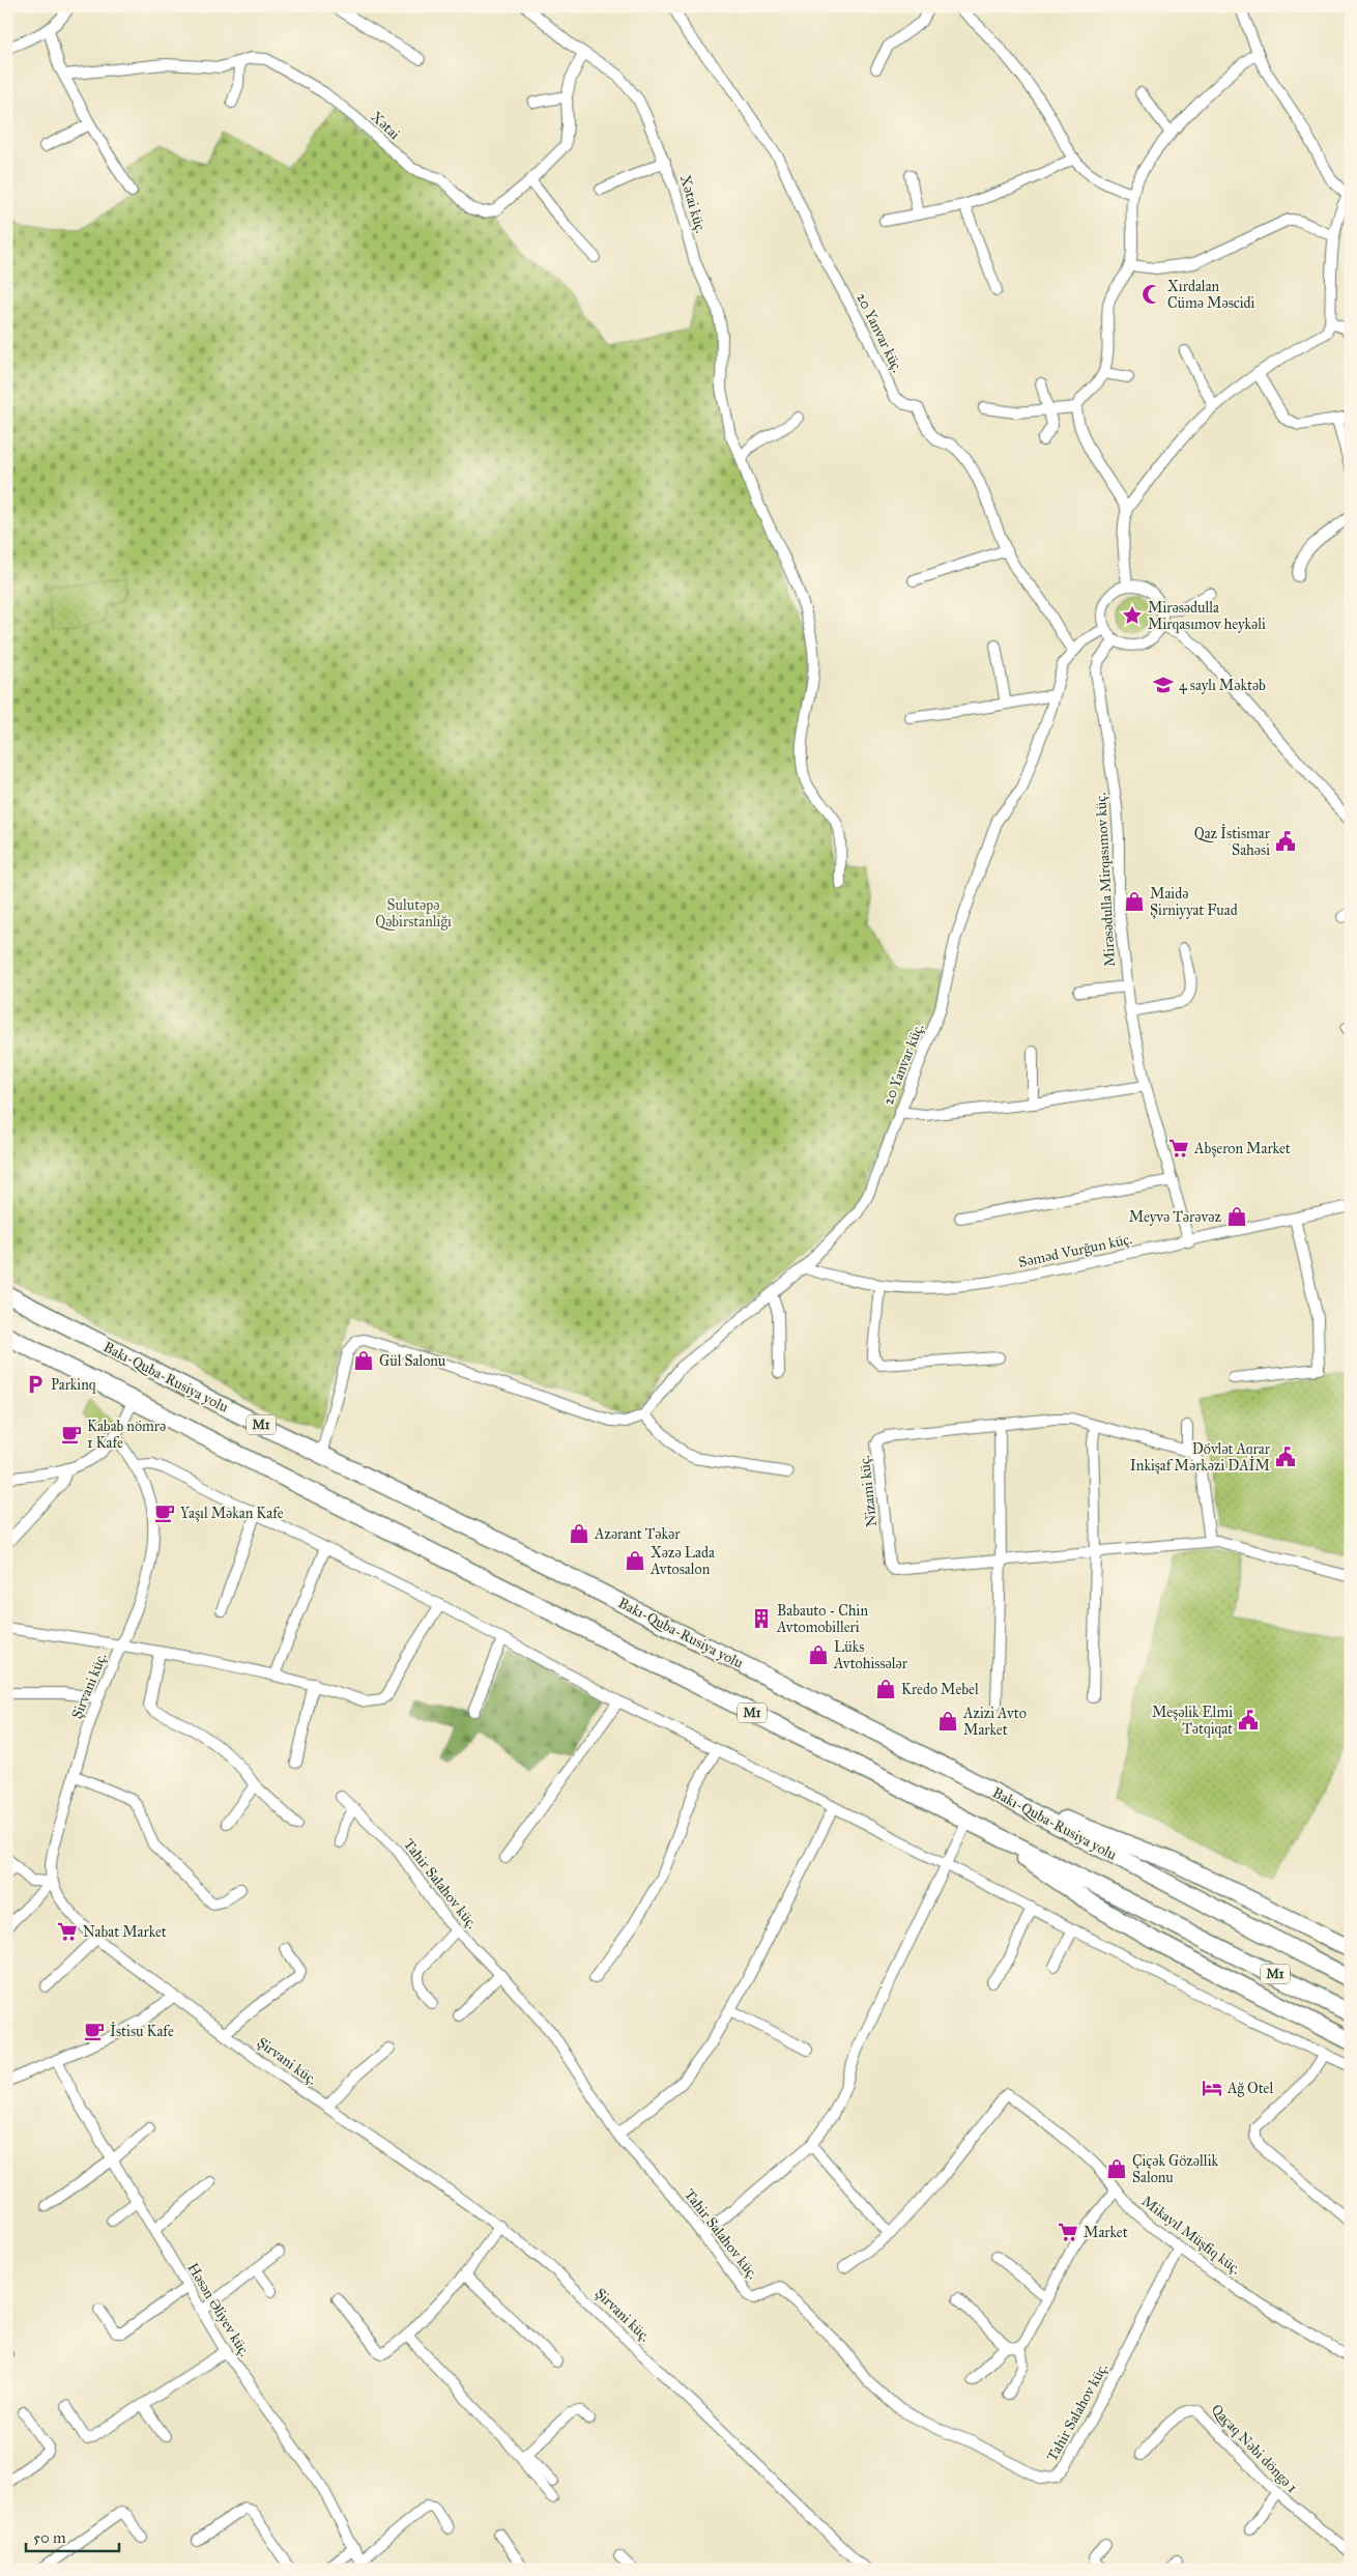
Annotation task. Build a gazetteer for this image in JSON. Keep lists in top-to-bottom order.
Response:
{
  "streets": {
    "highway": ["Bakı-Quba-Rusiya yolu", "M1"],
    "street": [
      "Xətai",
      "Xətai küç.",
      "20 Yanvar küç.",
      "Mirəsədulla Mirqasımov küç.",
      "Səməd Vurğun küç.",
      "Nizami küç.",
      "Şirvani küç.",
      "Tahir Salahov küç.",
      "Mikayıl Müşfiq küç.",
      "Həsən Əliyev küç.",
      "Qaçaq Nəbi döngə 1"
    ]
  },
  "crossings": [
    ["Xətai", "Xətai küç."],
    ["20 Yanvar küç.", "Mirəsədulla Mirqasımov küç."],
    ["20 Yanvar küç.", "Səməd Vurğun küç."],
    ["Mirəsədulla Mirqasımov küç.", "Səməd Vurğun küç."],
    ["Tahir Salahov küç.", "Mikayıl Müşfiq küç."]
  ],
  "parks": ["Sulutəpə Qəbirstanlığı"],
  "places": {
    "mosque": ["Xırdalan Cümə Məscidi"],
    "place": ["Mirəsədulla Mirqasımov heykəli"],
    "school or university": ["4 saylı Məktəb"],
    "public building": ["Qaz İstismar Sahəsi", "Dövlət Aqrar Inkişaf Mərkəzi DAİM", "Meşəlik Elmi Tətqiqat"],
    "shop": [
      "Maidə Şirniyyat Fuad",
      "Meyvə Tərəvəz",
      "Gül Salonu",
      "Azərant Təkər",
      "Xəzə Lada Avtosalon",
      "Lüks Avtohissələr",
      "Kredo Mebel",
      "Azizi Avto Market",
      "Çiçək Gözəllik Salonu"
    ],
    "supermarket": ["Abşeron Market", "Nabat Market", "Market"],
    "parking": ["Parkinq"],
    "cafe": ["Kabab nömrə 1 Kafe", "Yaşıl Məkan Kafe", "İstisu Kafe"],
    "building": ["Babauto - Chin Avtomobilleri"],
    "hotel": ["Ağ Otel"]
  },
  "scale_bar": "50 m"
}
